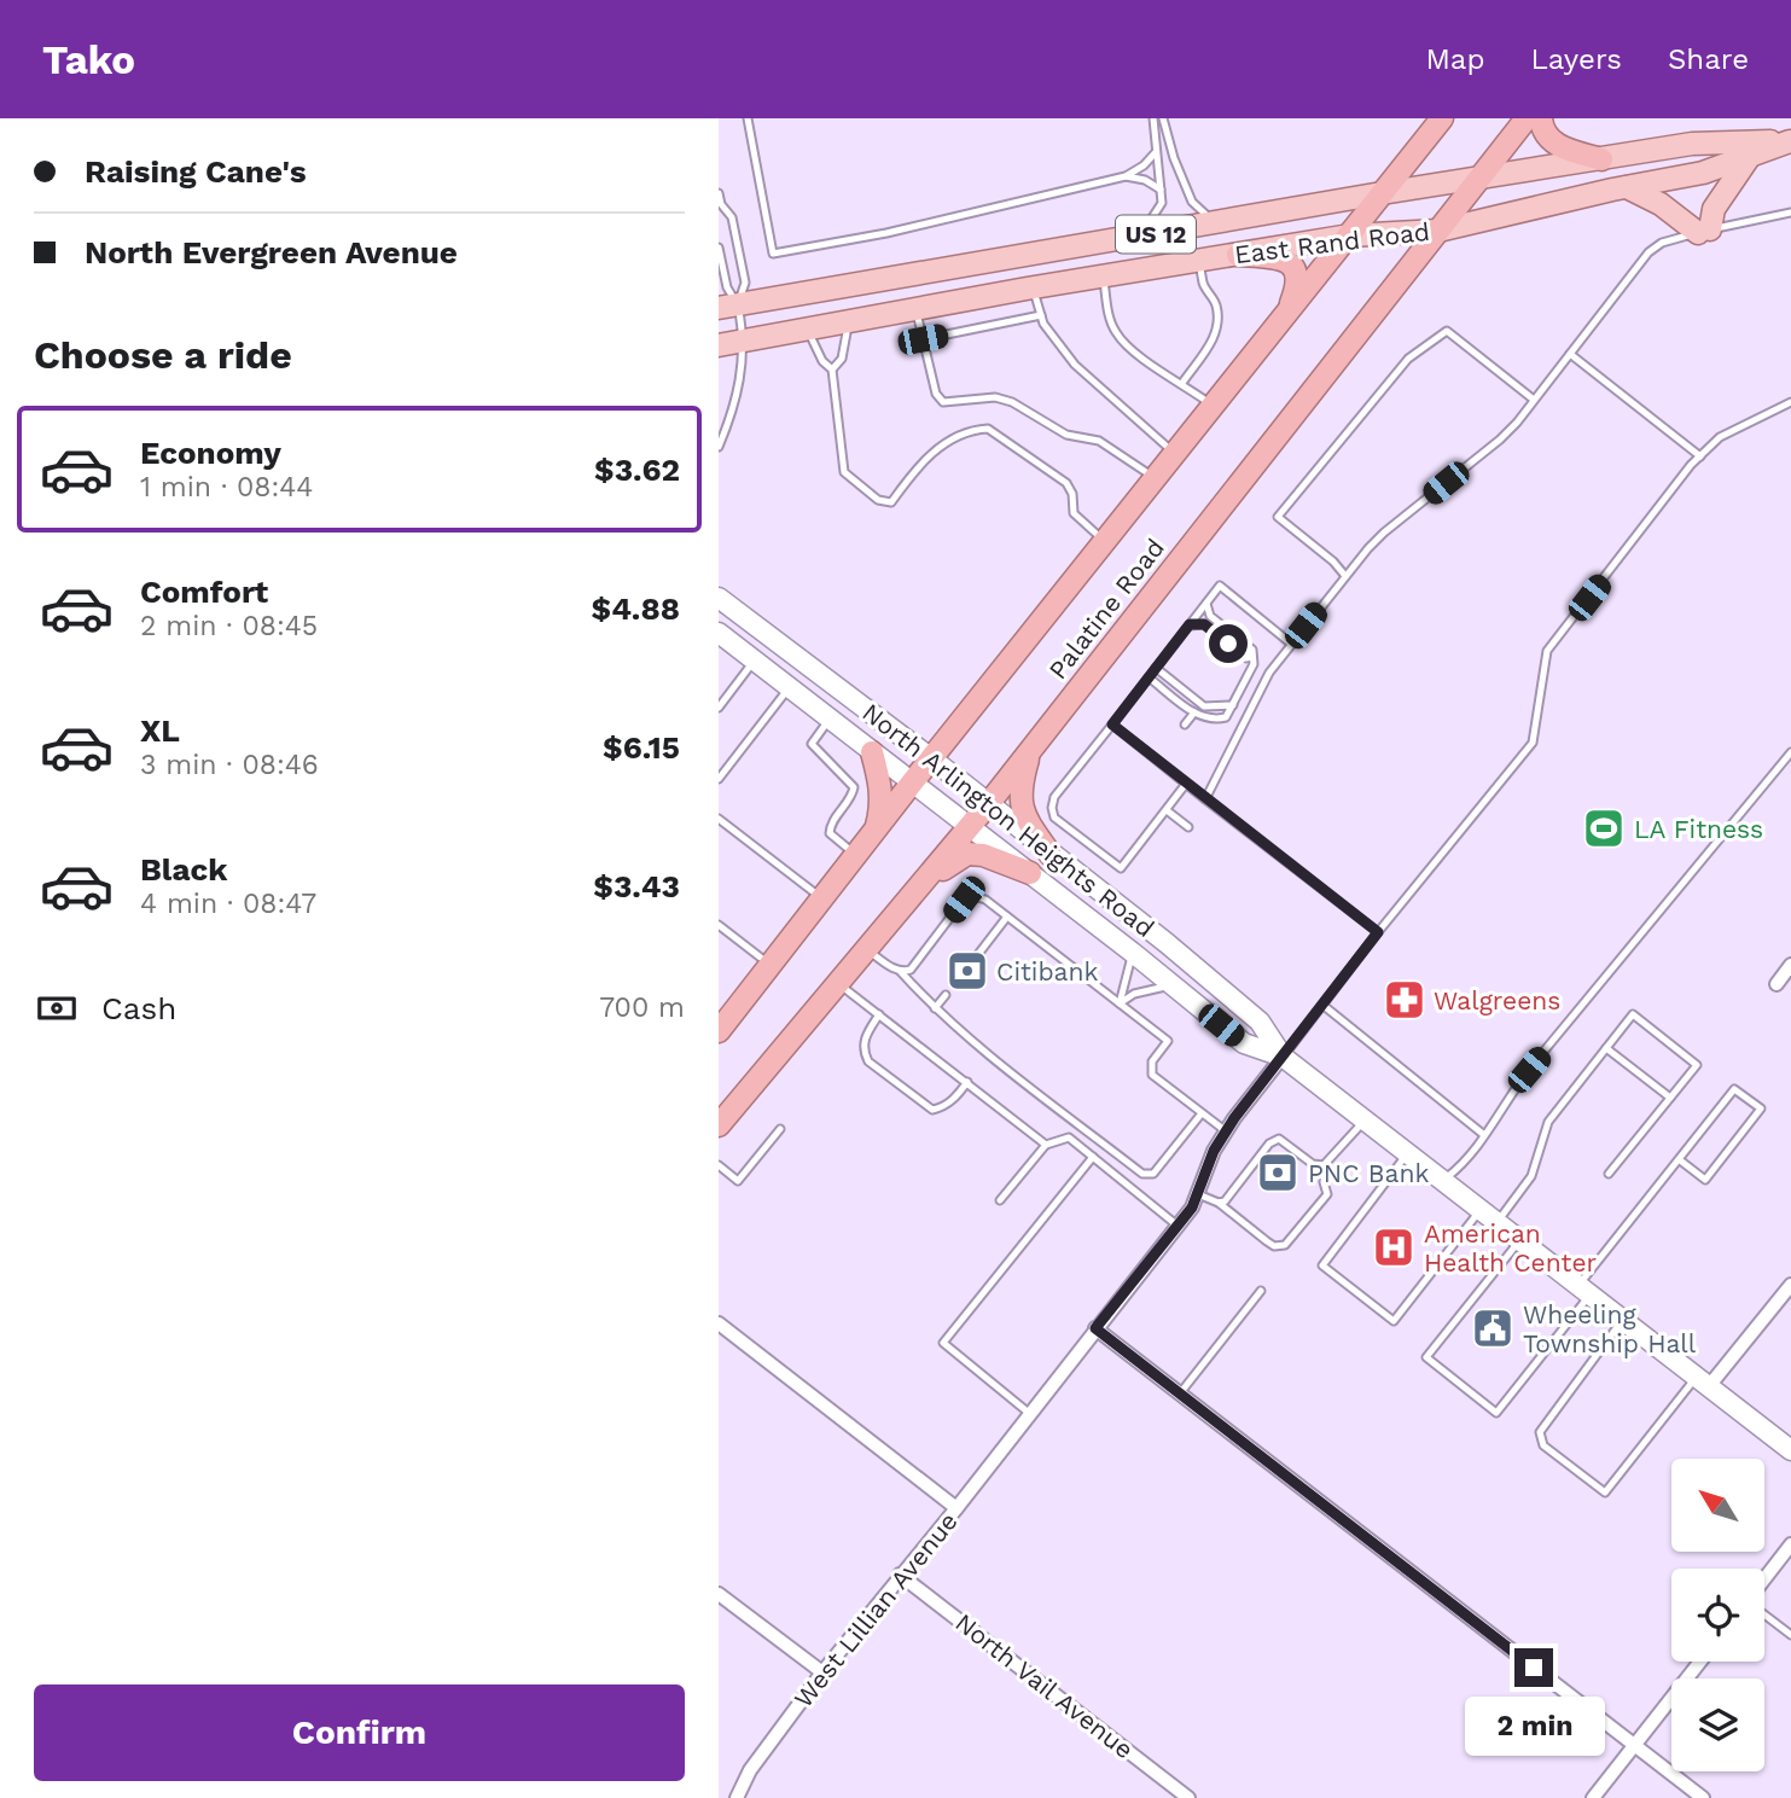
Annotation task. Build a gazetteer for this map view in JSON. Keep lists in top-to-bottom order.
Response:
{
  "streets": {
    "highway": ["Palatine Road"],
    "main road": ["US 12", "East Rand Road", "North Arlington Heights Road"],
    "street": ["West Lillian Avenue", "North Vail Avenue"]
  },
  "crossings": [
    ["East Rand Road", "Palatine Road"],
    ["Palatine Road", "North Arlington Heights Road"],
    ["North Arlington Heights Road", "West Lillian Avenue"],
    ["West Lillian Avenue", "North Vail Avenue"]
  ],
  "places": {
    "sports": ["LA Fitness"],
    "bank": ["Citibank", "PNC Bank"],
    "pharmacy": ["Walgreens"],
    "hospital": ["American Health Center"],
    "public building": ["Wheeling Township Hall"]
  },
  "north": "top left",
  "page": {
    "header": "Tako",
    "nav": ["Map", "Layers", "Share"],
    "banner": ["Raising Cane's", "North Evergreen Avenue"],
    "heading": "Choose a ride",
    "list": [
      {
        "name": "Economy",
        "note": "1 min · 08:44",
        "value": "$3.62"
      },
      {
        "name": "Comfort",
        "note": "2 min · 08:45",
        "value": "$4.88"
      },
      {
        "name": "XL",
        "note": "3 min · 08:46",
        "value": "$6.15"
      },
      {
        "name": "Black",
        "note": "4 min · 08:47",
        "value": "$3.43"
      }
    ],
    "pay": ["Cash", "700 m"],
    "buttons": "Confirm",
    "bubble": "2 min"
  }
}
